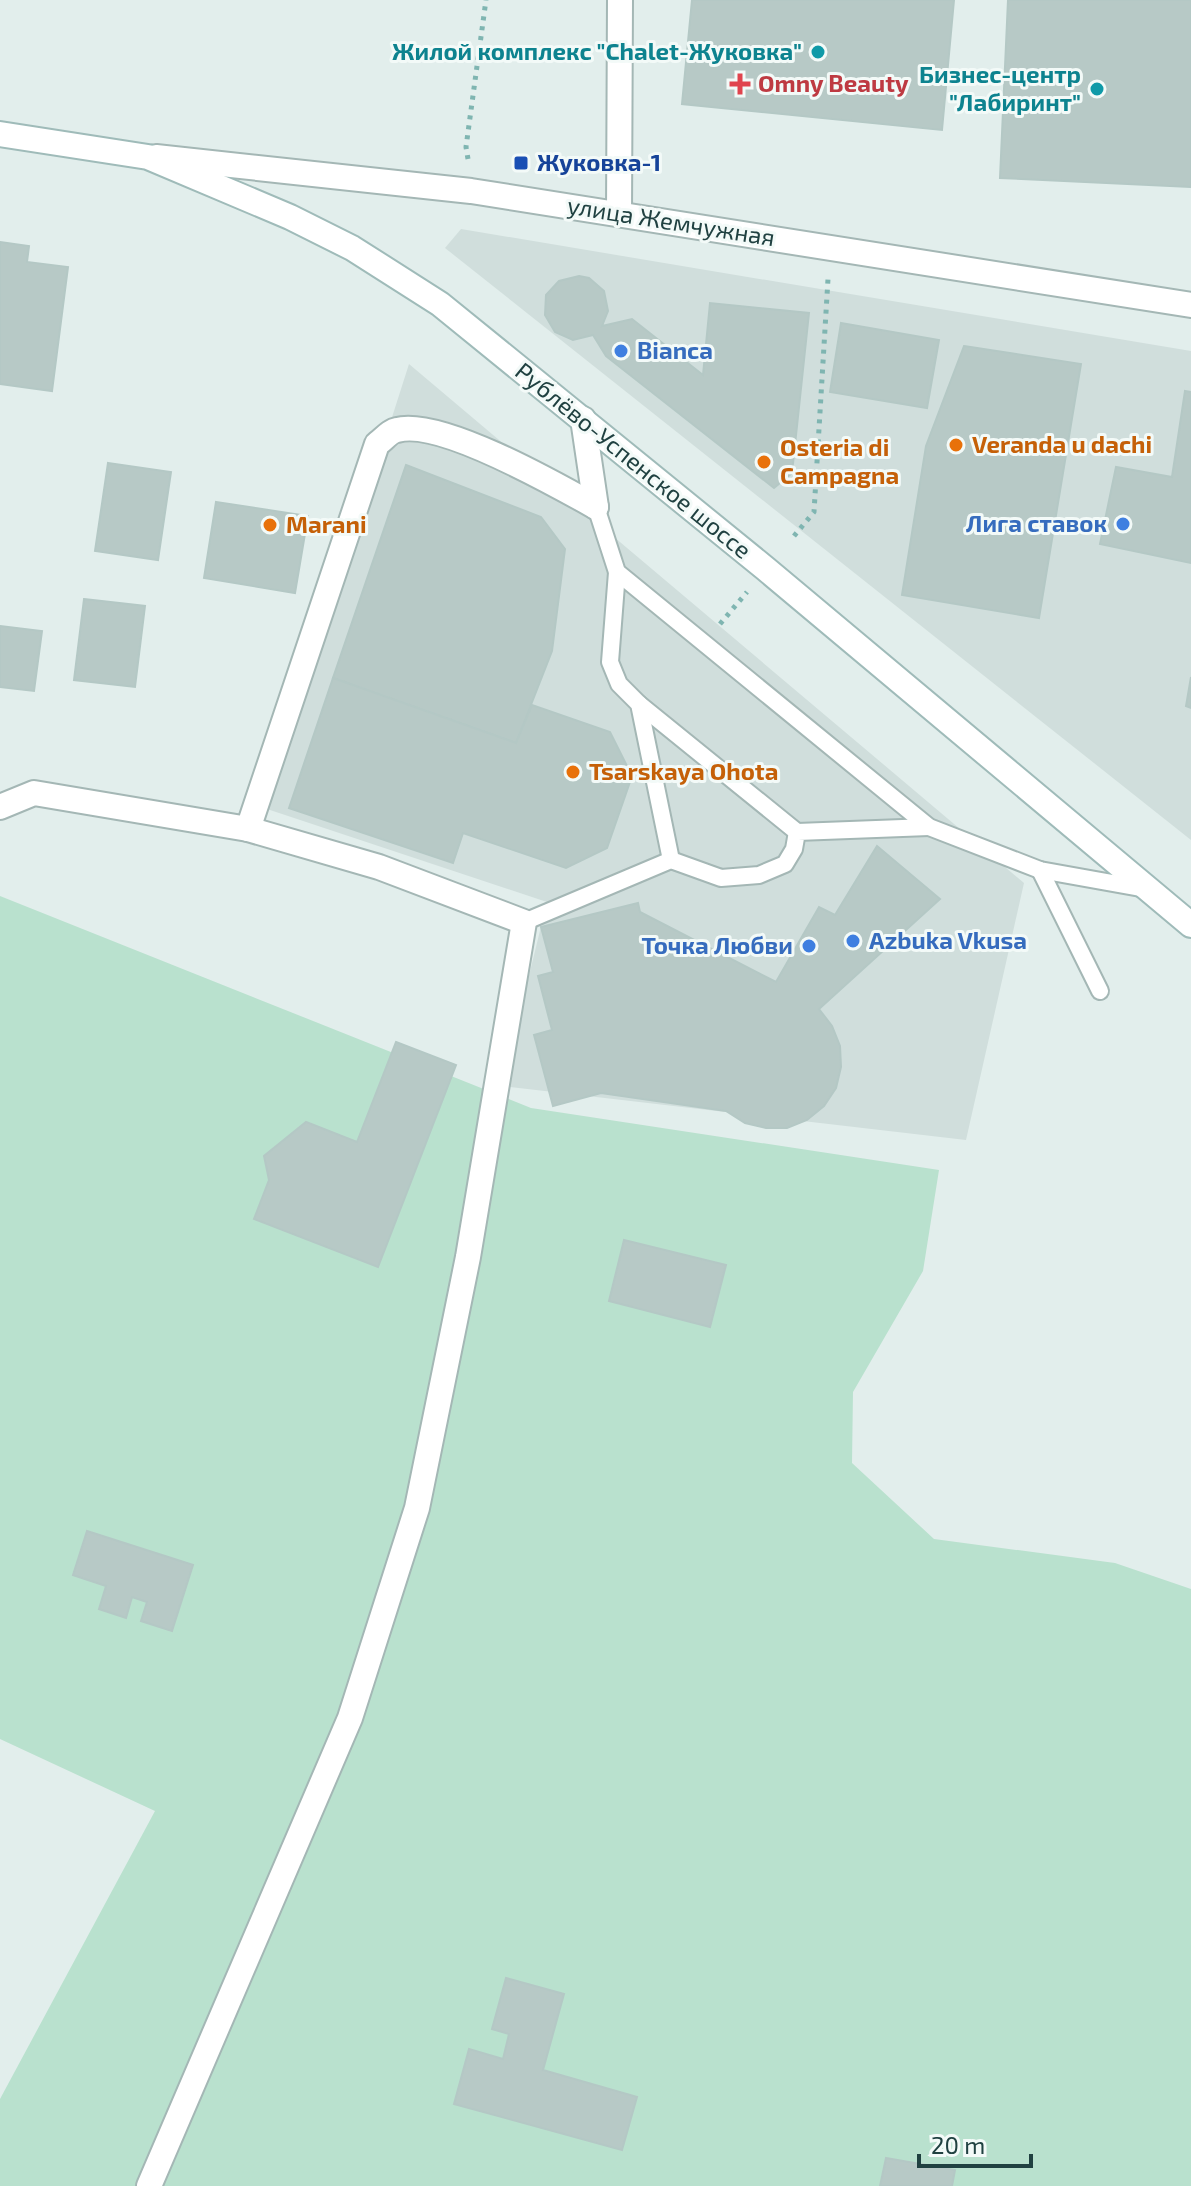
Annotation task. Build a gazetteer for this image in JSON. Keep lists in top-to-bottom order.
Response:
{
  "streets": {
    "street": ["улица Жемчужная", "Рублёво-Успенское шоссе"]
  },
  "crossings": [
    ["улица Жемчужная", "Рублёво-Успенское шоссе"]
  ],
  "places": {
    "other": [
      "Жилой комплекс \"Chalet-Жуковка\"",
      "Бизнес-центр \"Лабиринт\"",
      "Bianca",
      "Veranda u dachi",
      "Osteria di Campagna",
      "Лига ставок",
      "Marani",
      "Tsarskaya Ohota",
      "Azbuka Vkusa",
      "Точка Любви"
    ],
    "health": ["Omny Beauty"],
    "transit": ["Жуковка-1"]
  },
  "scale_bar": "20 m"
}
